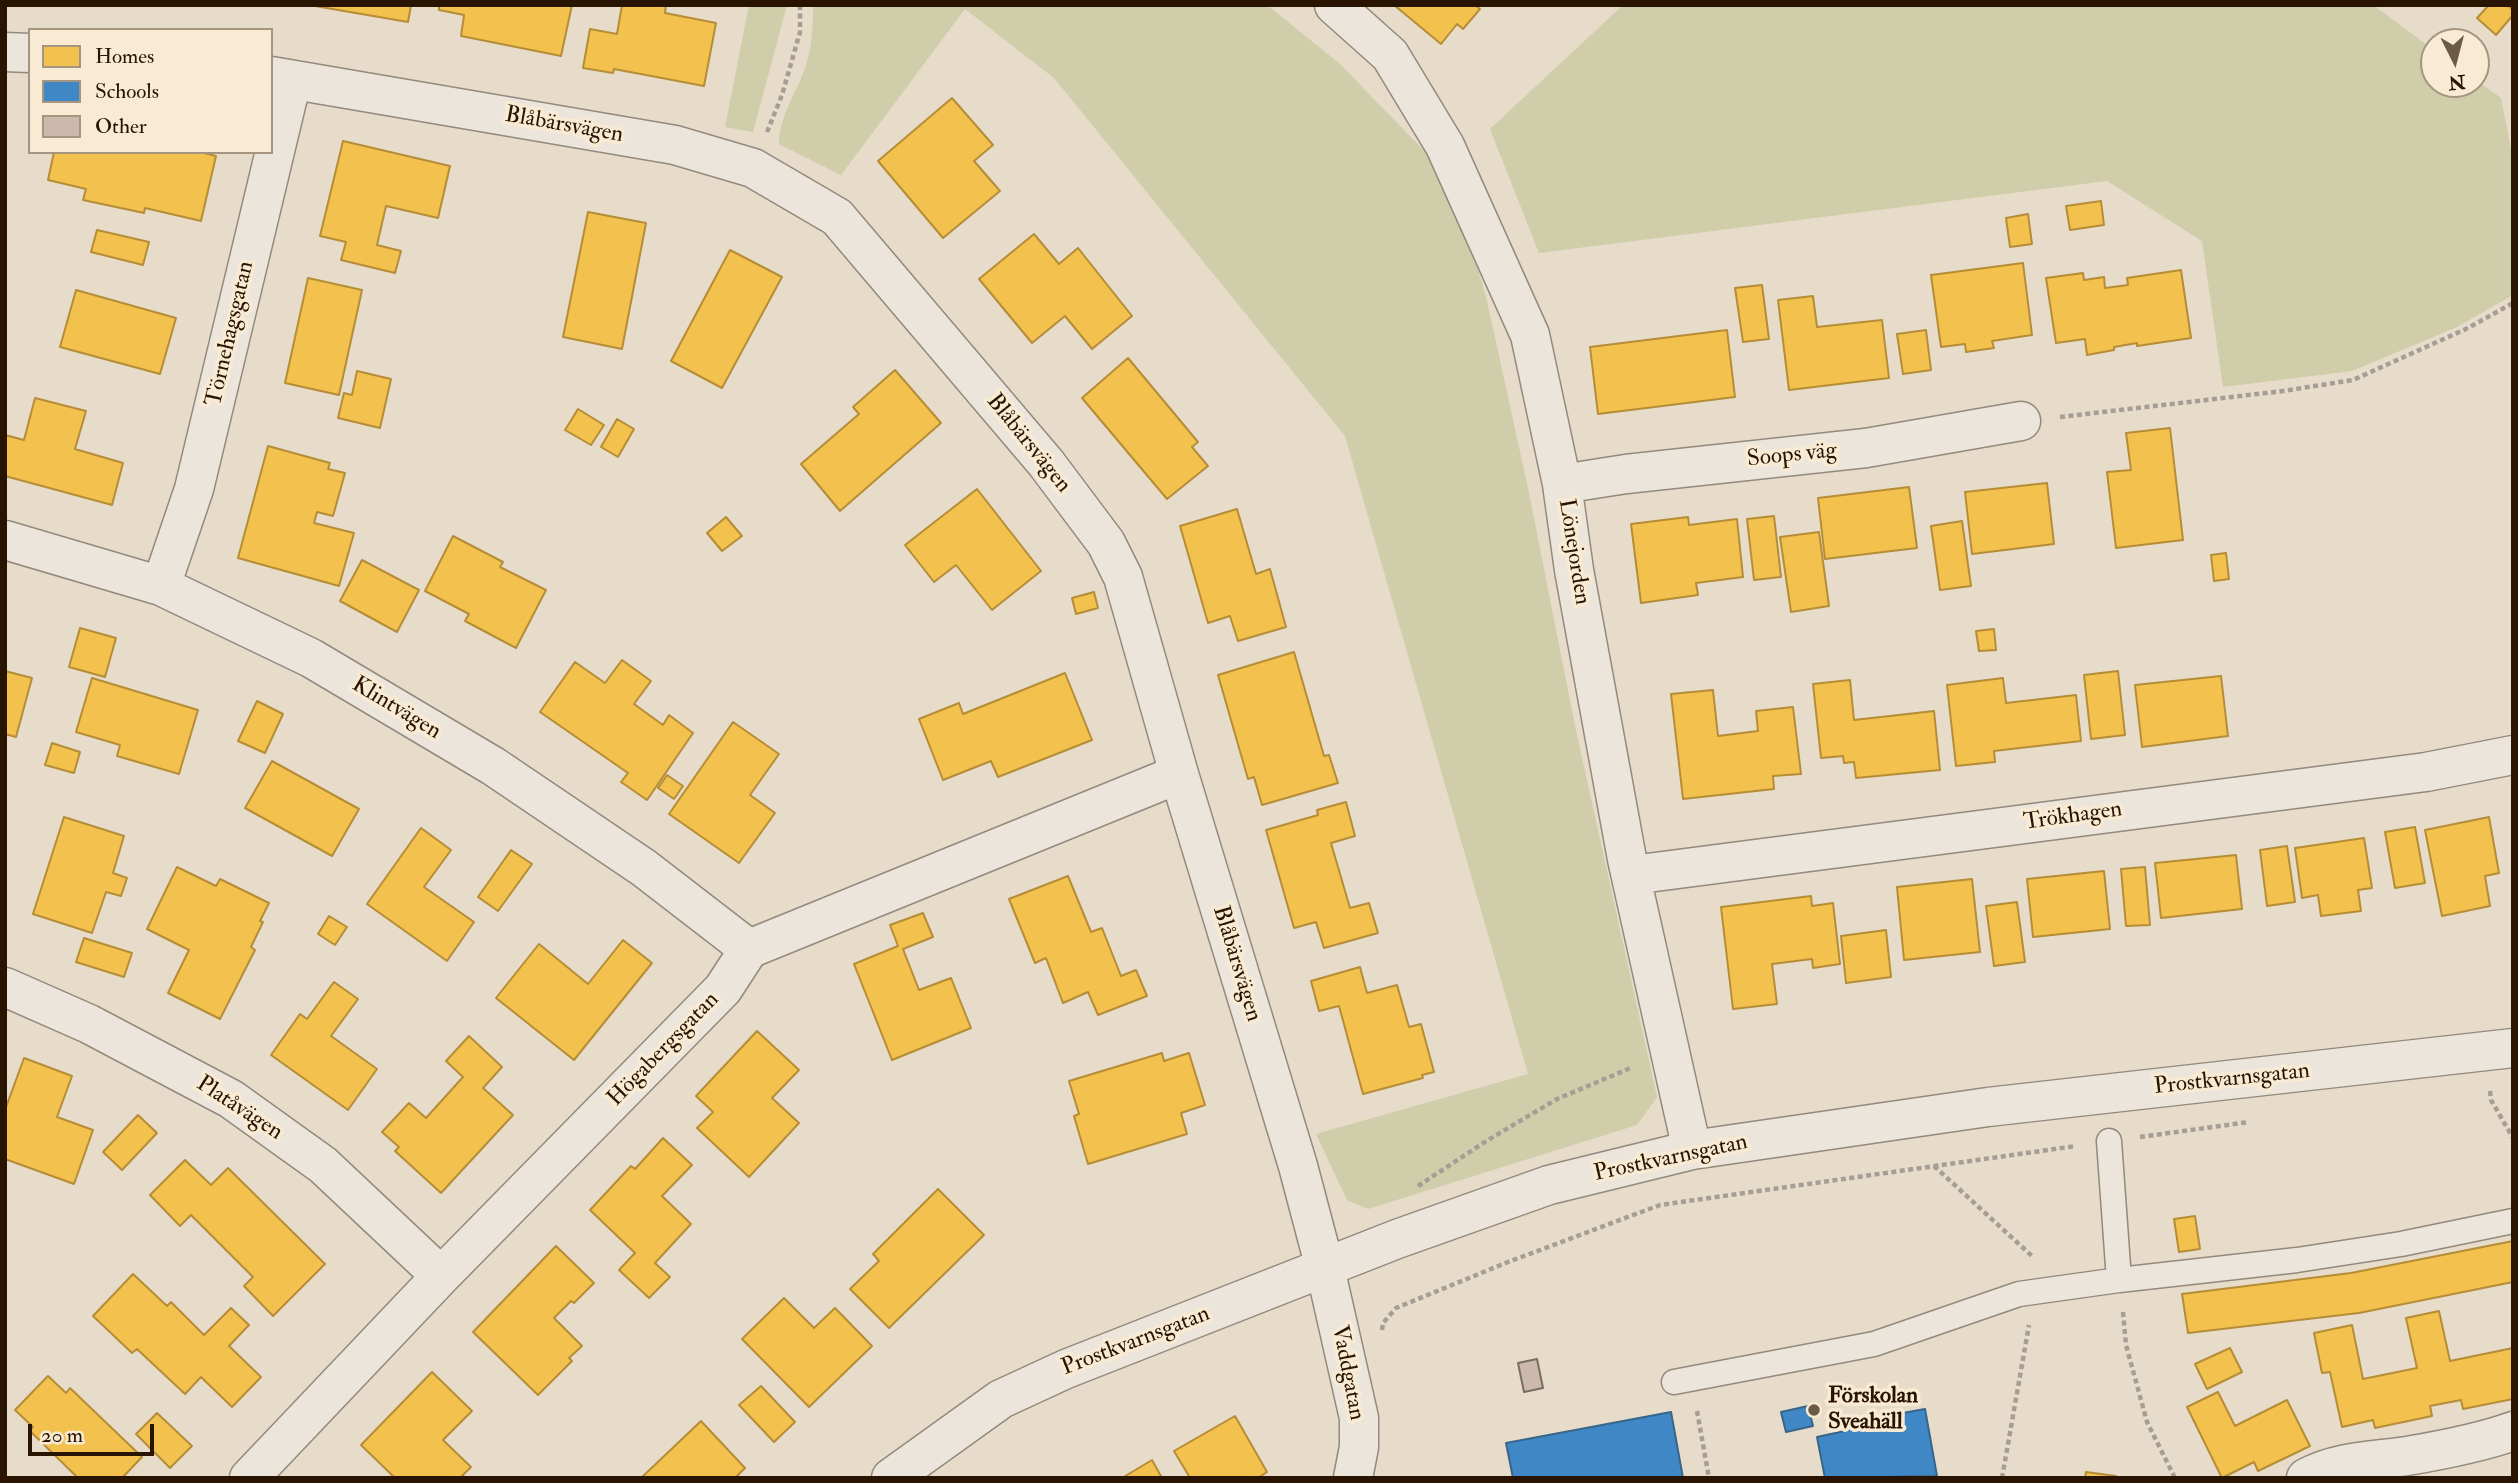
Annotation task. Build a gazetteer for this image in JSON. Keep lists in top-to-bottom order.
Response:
{
  "streets": {
    "street": [
      "Blåbärsvägen",
      "Törnehagsgatan",
      "Soops väg",
      "Lönejorden",
      "Klintvägen",
      "Trökhagen",
      "Högabergsgatan",
      "Prostkvarnsgatan",
      "Platåvägen",
      "Vaddgatan"
    ]
  },
  "crossings": [
    ["Blåbärsvägen", "Törnehagsgatan"],
    ["Blåbärsvägen", "Prostkvarnsgatan"],
    ["Blåbärsvägen", "Vaddgatan"],
    ["Törnehagsgatan", "Klintvägen"],
    ["Soops väg", "Lönejorden"],
    ["Lönejorden", "Trökhagen"],
    ["Lönejorden", "Prostkvarnsgatan"],
    ["Klintvägen", "Högabergsgatan"],
    ["Högabergsgatan", "Platåvägen"],
    ["Prostkvarnsgatan", "Vaddgatan"]
  ],
  "places": ["Förskolan Sveahäll"],
  "legend": ["Homes", "Schools", "Other"],
  "scale_bar": "20 m",
  "north": "bottom"
}
